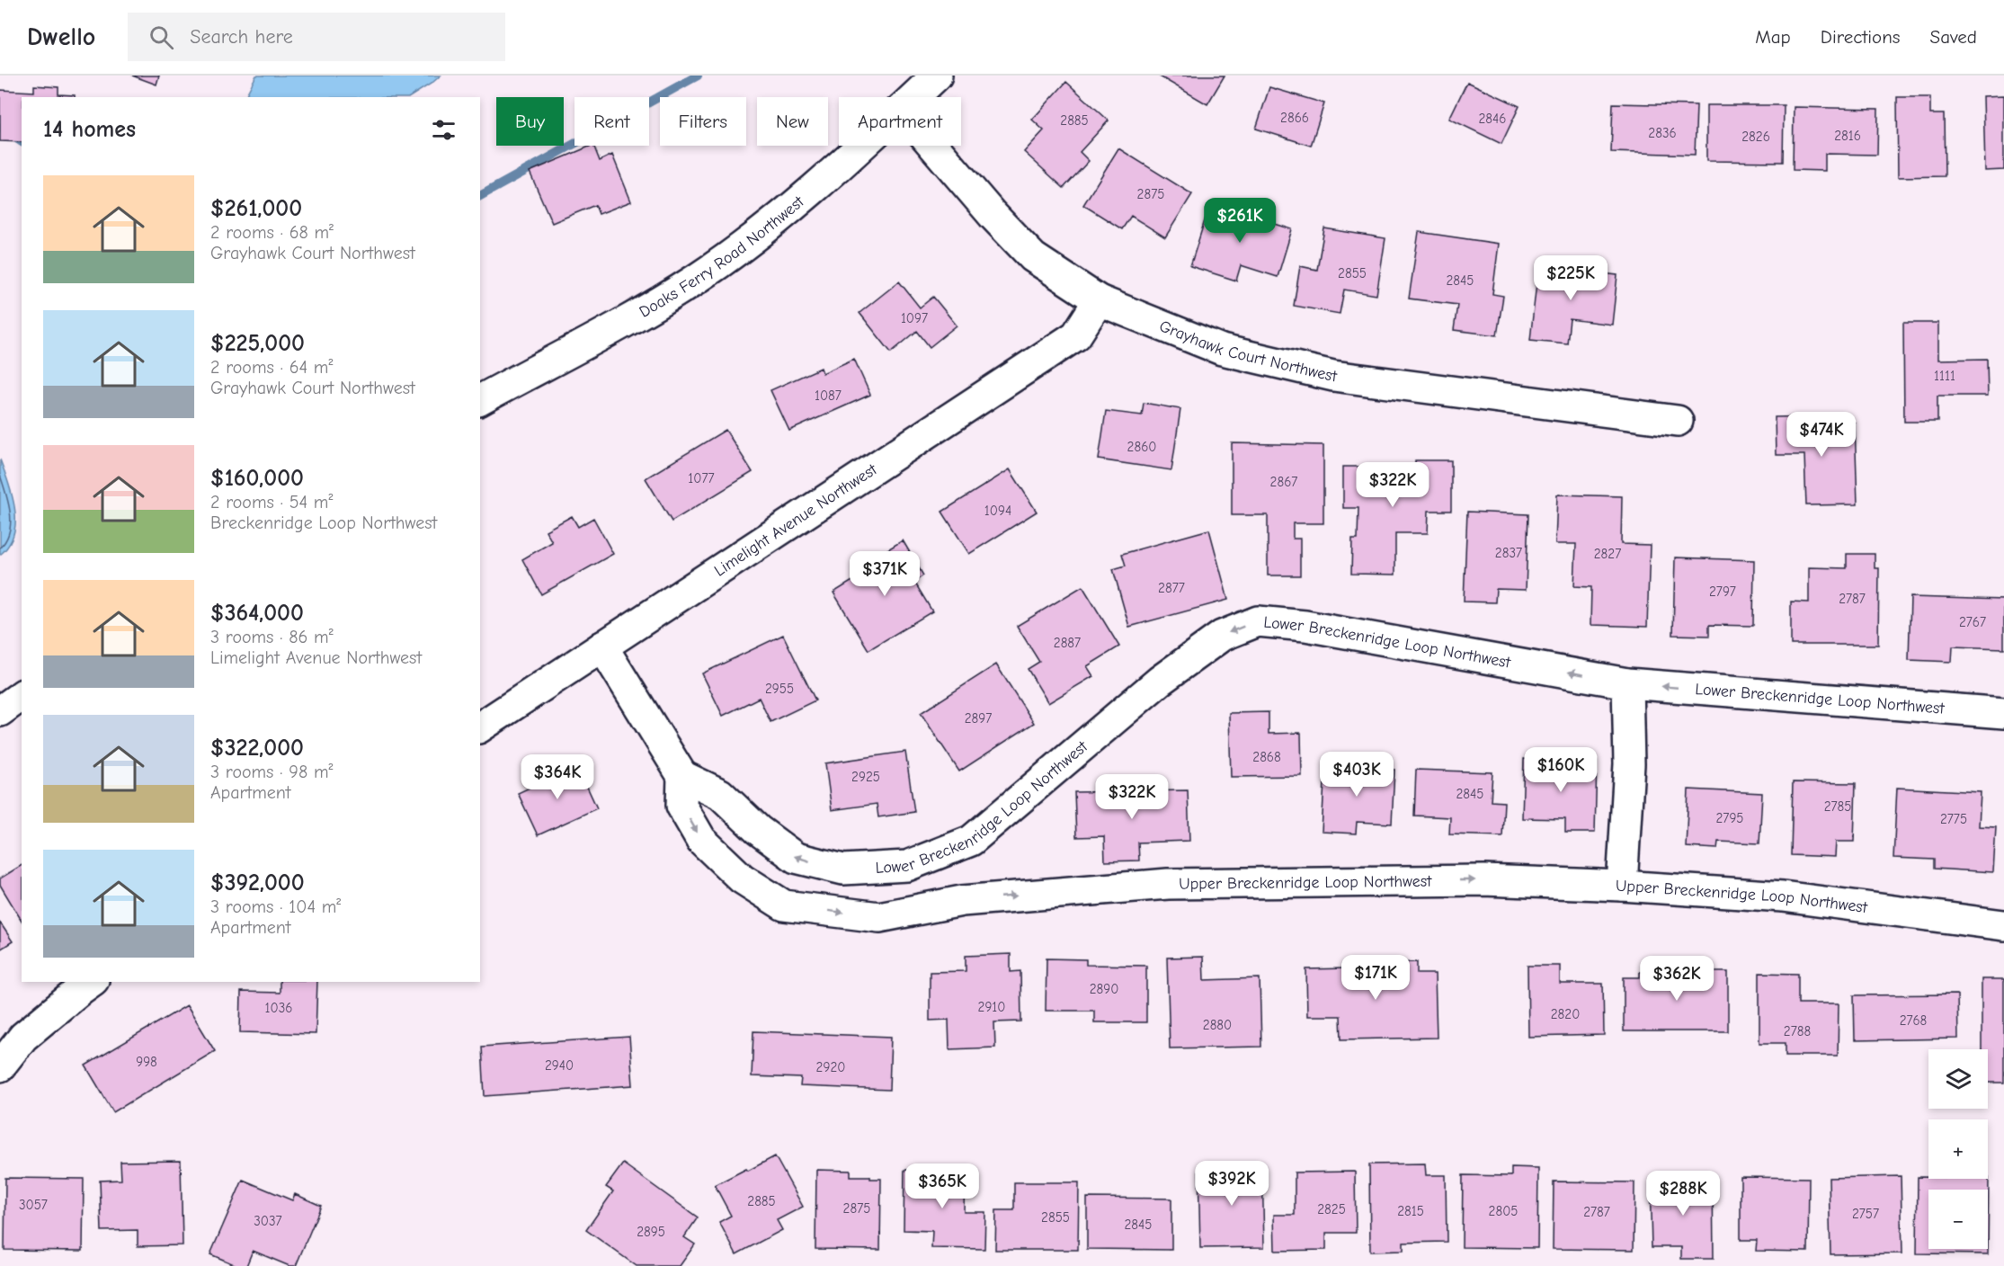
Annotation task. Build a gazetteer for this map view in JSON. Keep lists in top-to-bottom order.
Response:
{
  "streets": {
    "street": [
      "Doaks Ferry Road Northwest",
      "Grayhawk Court Northwest",
      "Limelight Avenue Northwest",
      "Lower Breckenridge Loop Northwest",
      "Upper Breckenridge Loop Northwest"
    ]
  },
  "crossings": [
    ["Grayhawk Court Northwest", "Limelight Avenue Northwest"],
    ["Lower Breckenridge Loop Northwest", "Upper Breckenridge Loop Northwest"]
  ],
  "one_way": ["Lower Breckenridge Loop Northwest", "Upper Breckenridge Loop Northwest"],
  "house_numbers": [
    "2866",
    "2846",
    "2885",
    "2836",
    "2816",
    "2826",
    "2875",
    "2855",
    "2845",
    "1097",
    "1111",
    "1087",
    "2860",
    "1077",
    "2867",
    "1094",
    "2837",
    "2827",
    "2877",
    "2797",
    "2787",
    "2767",
    "2887",
    "2955",
    "2897",
    "2868",
    "2925",
    "2845",
    "2785",
    "2795",
    "2775",
    "2890",
    "2910",
    "1036",
    "2820",
    "2768",
    "2880",
    "2788",
    "998",
    "2940",
    "2920",
    "2885",
    "3057",
    "2875",
    "2825",
    "2815",
    "2805",
    "2787",
    "2757",
    "2855",
    "3037",
    "2845",
    "2895"
  ],
  "page": {
    "header": "Dwello",
    "search": "Search here",
    "nav": ["Map", "Directions", "Saved"],
    "chip": [
      "Buy",
      "Rent",
      "Filters",
      "New",
      "Apartment"
    ],
    "heading": "14 homes",
    "list": [
      {
        "name": "$261,000",
        "note": "2 rooms · 68 m² · Grayhawk Court Northwest"
      },
      {
        "name": "$225,000",
        "note": "2 rooms · 64 m² · Grayhawk Court Northwest"
      },
      {
        "name": "$160,000",
        "note": "2 rooms · 54 m² · Breckenridge Loop Northwest"
      },
      {
        "name": "$364,000",
        "note": "3 rooms · 86 m² · Limelight Avenue Northwest"
      },
      {
        "name": "$322,000",
        "note": "3 rooms · 98 m² · Apartment"
      },
      {
        "name": "$392,000",
        "note": "3 rooms · 104 m² · Apartment"
      }
    ],
    "price": [
      "$261K",
      "$225K",
      "$474K",
      "$322K",
      "$371K",
      "$160K",
      "$403K",
      "$364K",
      "$322K",
      "$171K",
      "$362K",
      "$392K",
      "$365K",
      "$288K"
    ],
    "map_buttons": ["+", "−"]
  }
}
